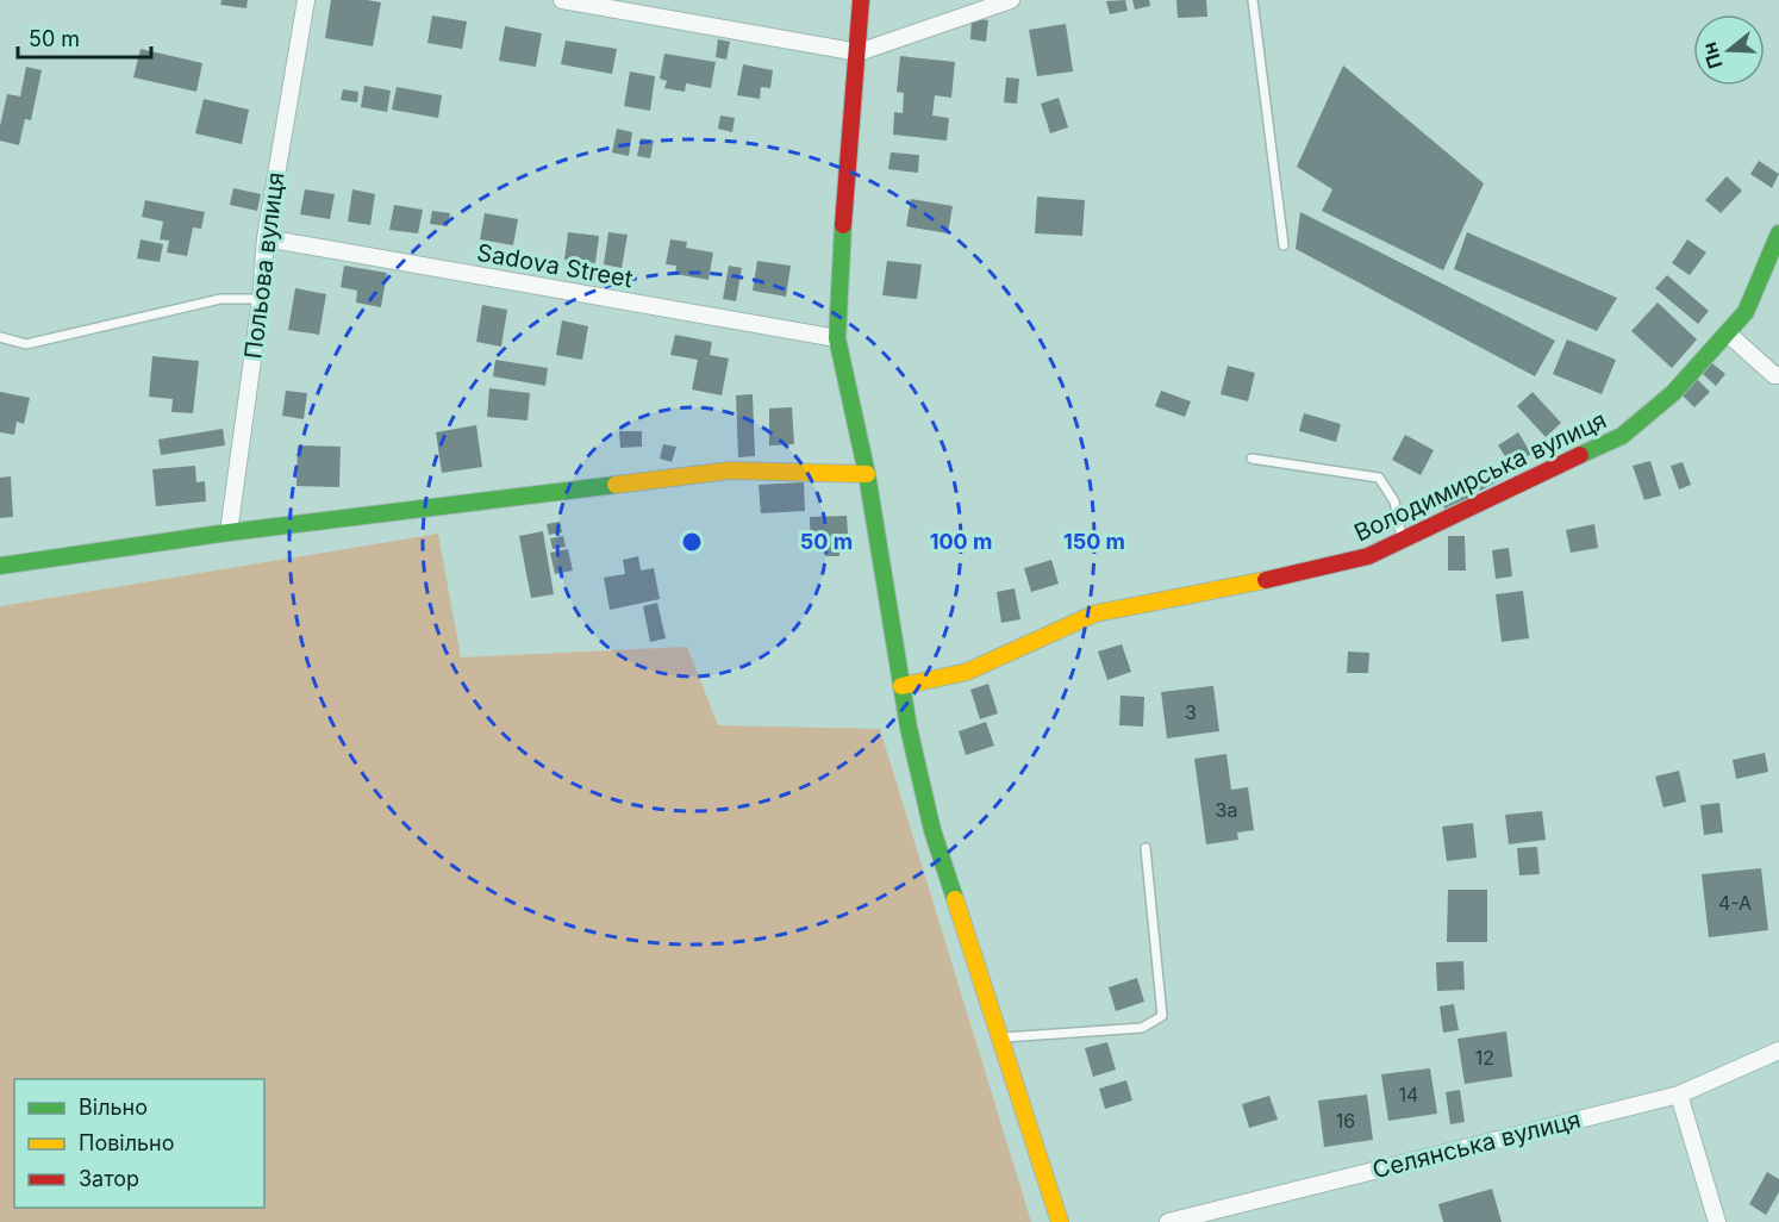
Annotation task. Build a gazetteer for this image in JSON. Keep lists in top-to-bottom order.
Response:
{
  "streets": {
    "street": [
      "Польова вулиця",
      "Sadova Street",
      "Володимирська вулиця",
      "Селянська вулиця"
    ]
  },
  "crossings": [
    ["Польова вулиця", "Sadova Street"]
  ],
  "house_numbers": [
    "3",
    "3а",
    "4-А",
    "12",
    "14",
    "16"
  ],
  "legend": ["Вільно", "Повільно", "Затор"],
  "scale_bar": "50 m",
  "north": "left",
  "rings": ["50 m", "100 m", "150 m"]
}
